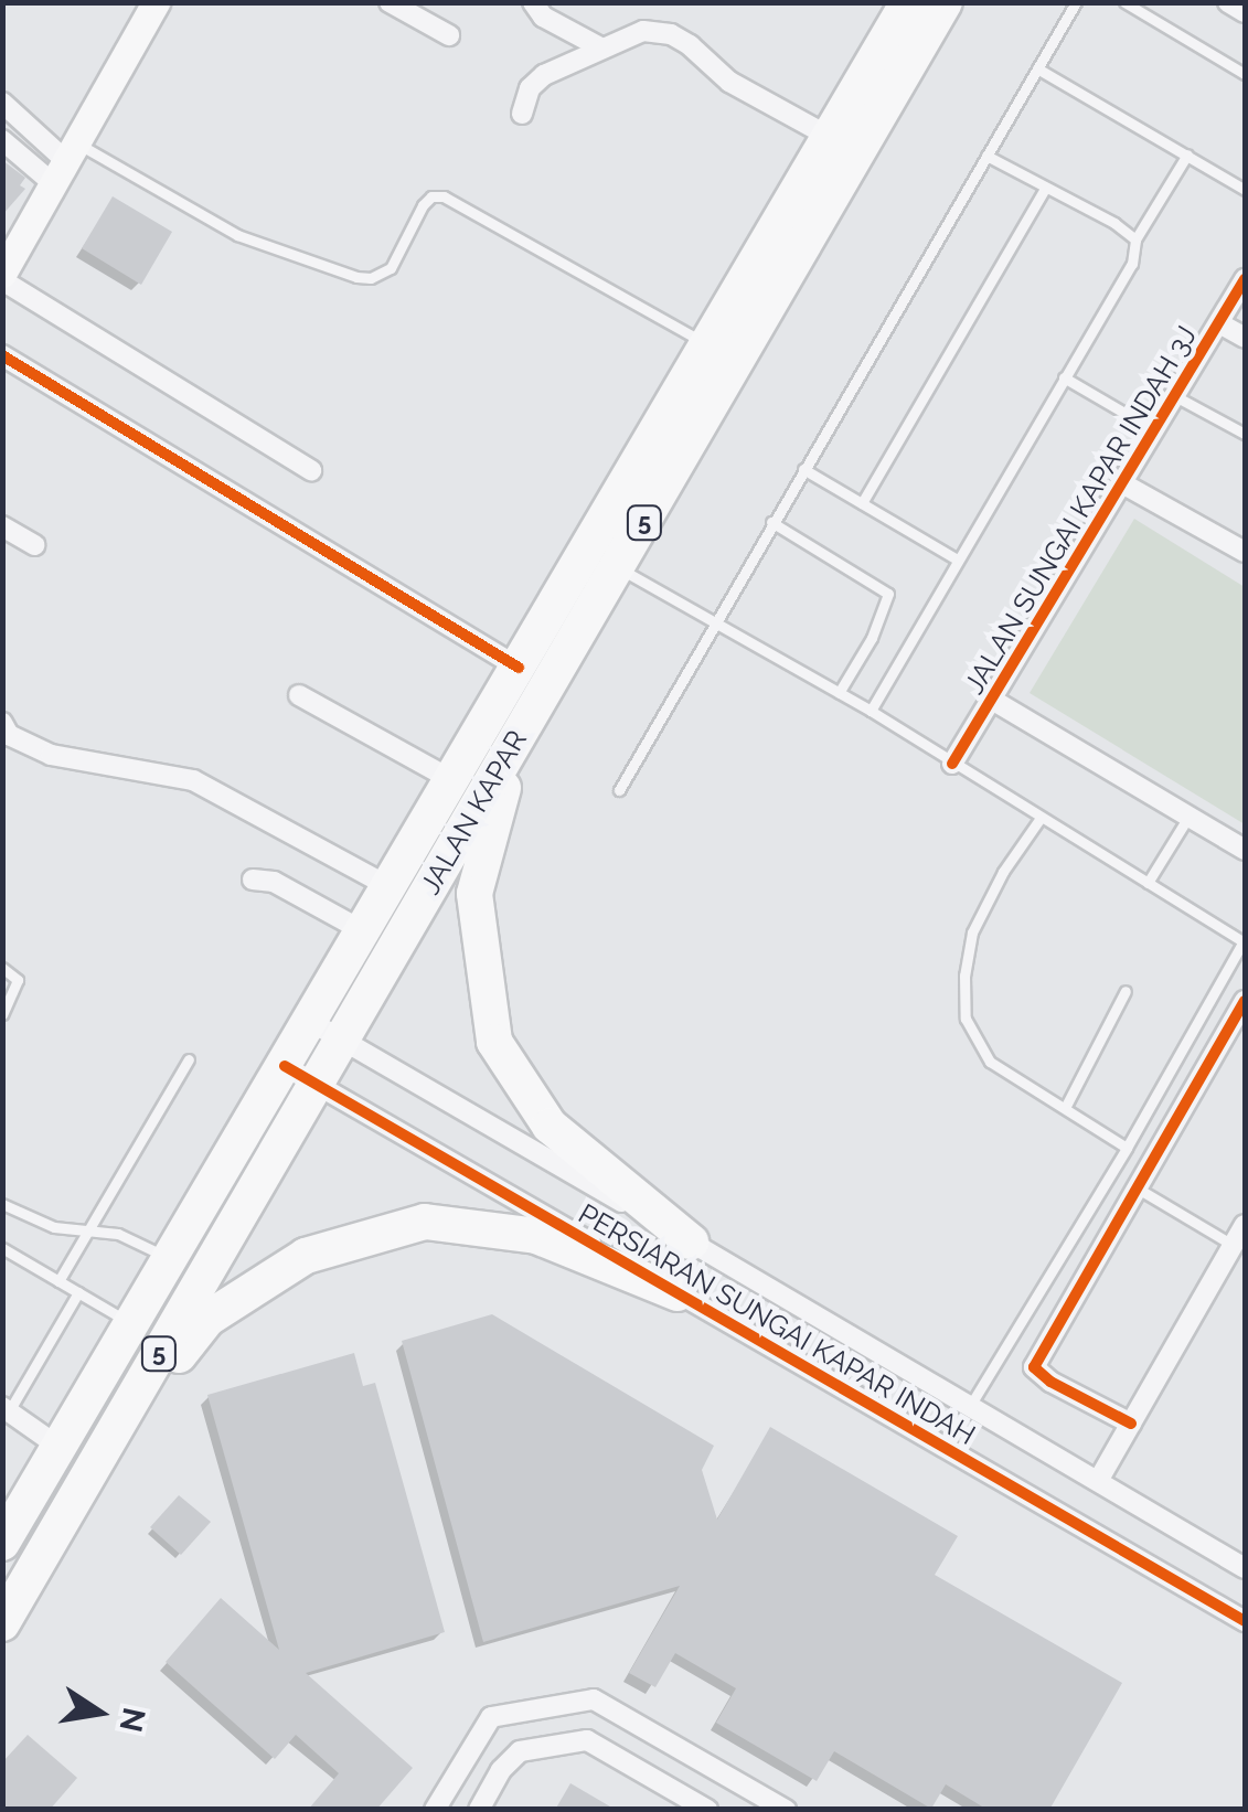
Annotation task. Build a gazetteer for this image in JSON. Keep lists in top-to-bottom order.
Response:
{
  "streets": {
    "highway": ["5", "JALAN KAPAR"],
    "street": ["JALAN SUNGAI KAPAR INDAH 3J", "PERSIARAN SUNGAI KAPAR INDAH"]
  },
  "crossings": [
    ["JALAN KAPAR", "PERSIARAN SUNGAI KAPAR INDAH"]
  ],
  "north": "right"
}
